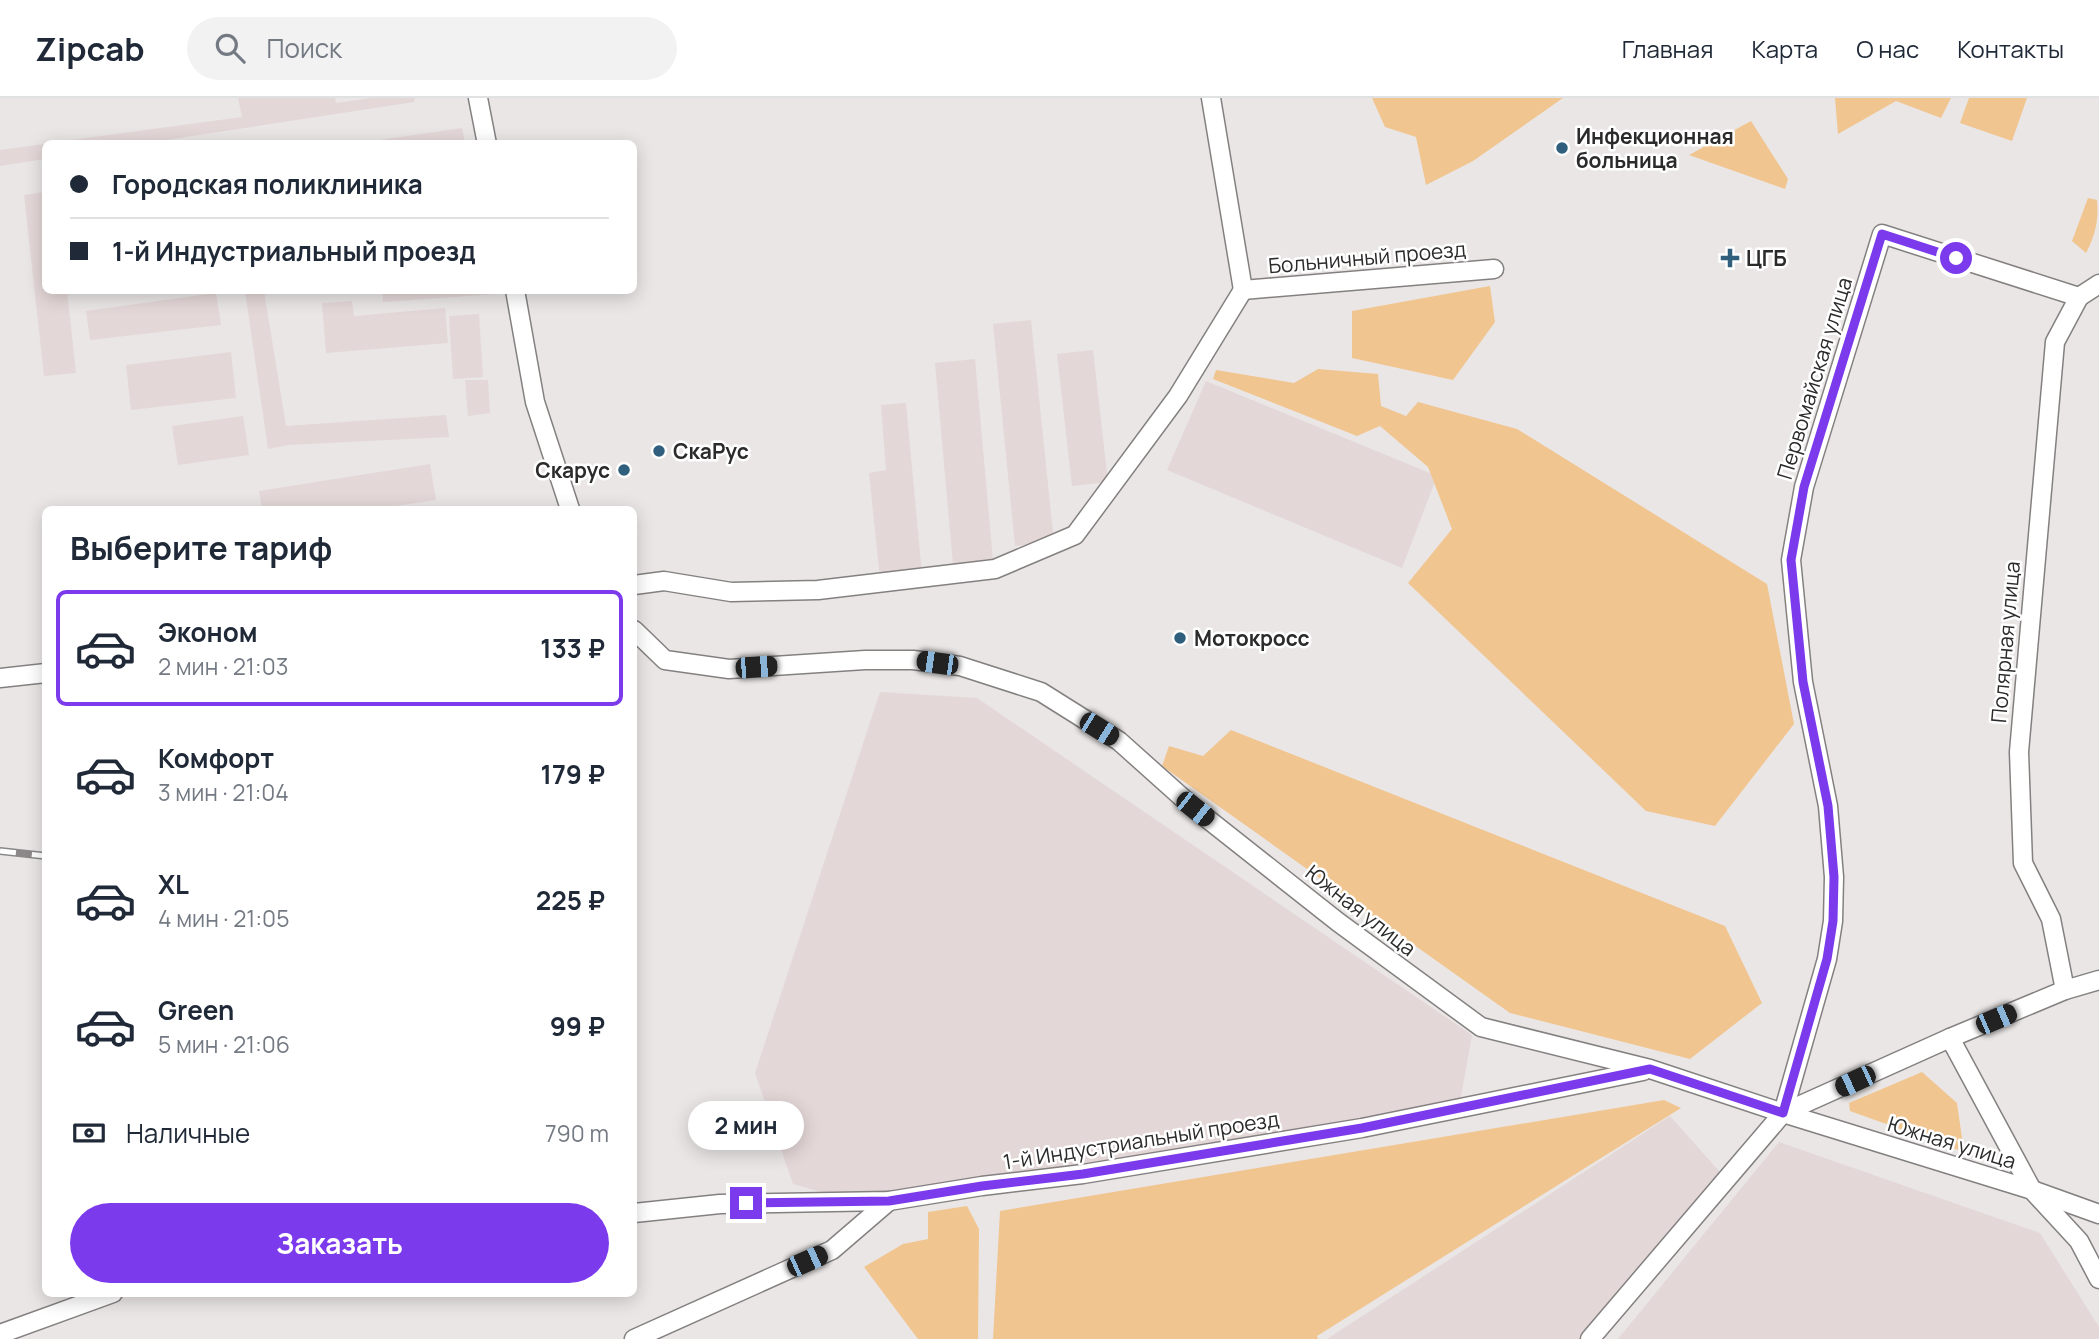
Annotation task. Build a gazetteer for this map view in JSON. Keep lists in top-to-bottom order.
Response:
{
  "streets": {
    "street": [
      "Больничный проезд",
      "Первомайская улица",
      "Полярная улица",
      "Южная улица",
      "1-й Индустриальный проезд"
    ]
  },
  "crossings": [
    ["Первомайская улица", "Полярная улица"],
    ["Первомайская улица", "Южная улица"],
    ["Южная улица", "1-й Индустриальный проезд"]
  ],
  "places": {
    "other": [
      "Инфекционная больница",
      "СкаРус",
      "Скарус",
      "Мотокросс"
    ],
    "health": ["ЦГБ"]
  },
  "page": {
    "header": "Zipcab",
    "search": "Поиск",
    "nav": [
      "Главная",
      "Карта",
      "О нас",
      "Контакты"
    ],
    "banner": ["Городская поликлиника", "1-й Индустриальный проезд"],
    "heading": "Выберите тариф",
    "list": [
      {
        "name": "Эконом",
        "note": "2 мин · 21:03",
        "value": "133 ₽"
      },
      {
        "name": "Комфорт",
        "note": "3 мин · 21:04",
        "value": "179 ₽"
      },
      {
        "name": "XL",
        "note": "4 мин · 21:05",
        "value": "225 ₽"
      },
      {
        "name": "Green",
        "note": "5 мин · 21:06",
        "value": "99 ₽"
      }
    ],
    "pay": ["Наличные", "790 m"],
    "bubble": "2 мин",
    "buttons": "Заказать"
  }
}
